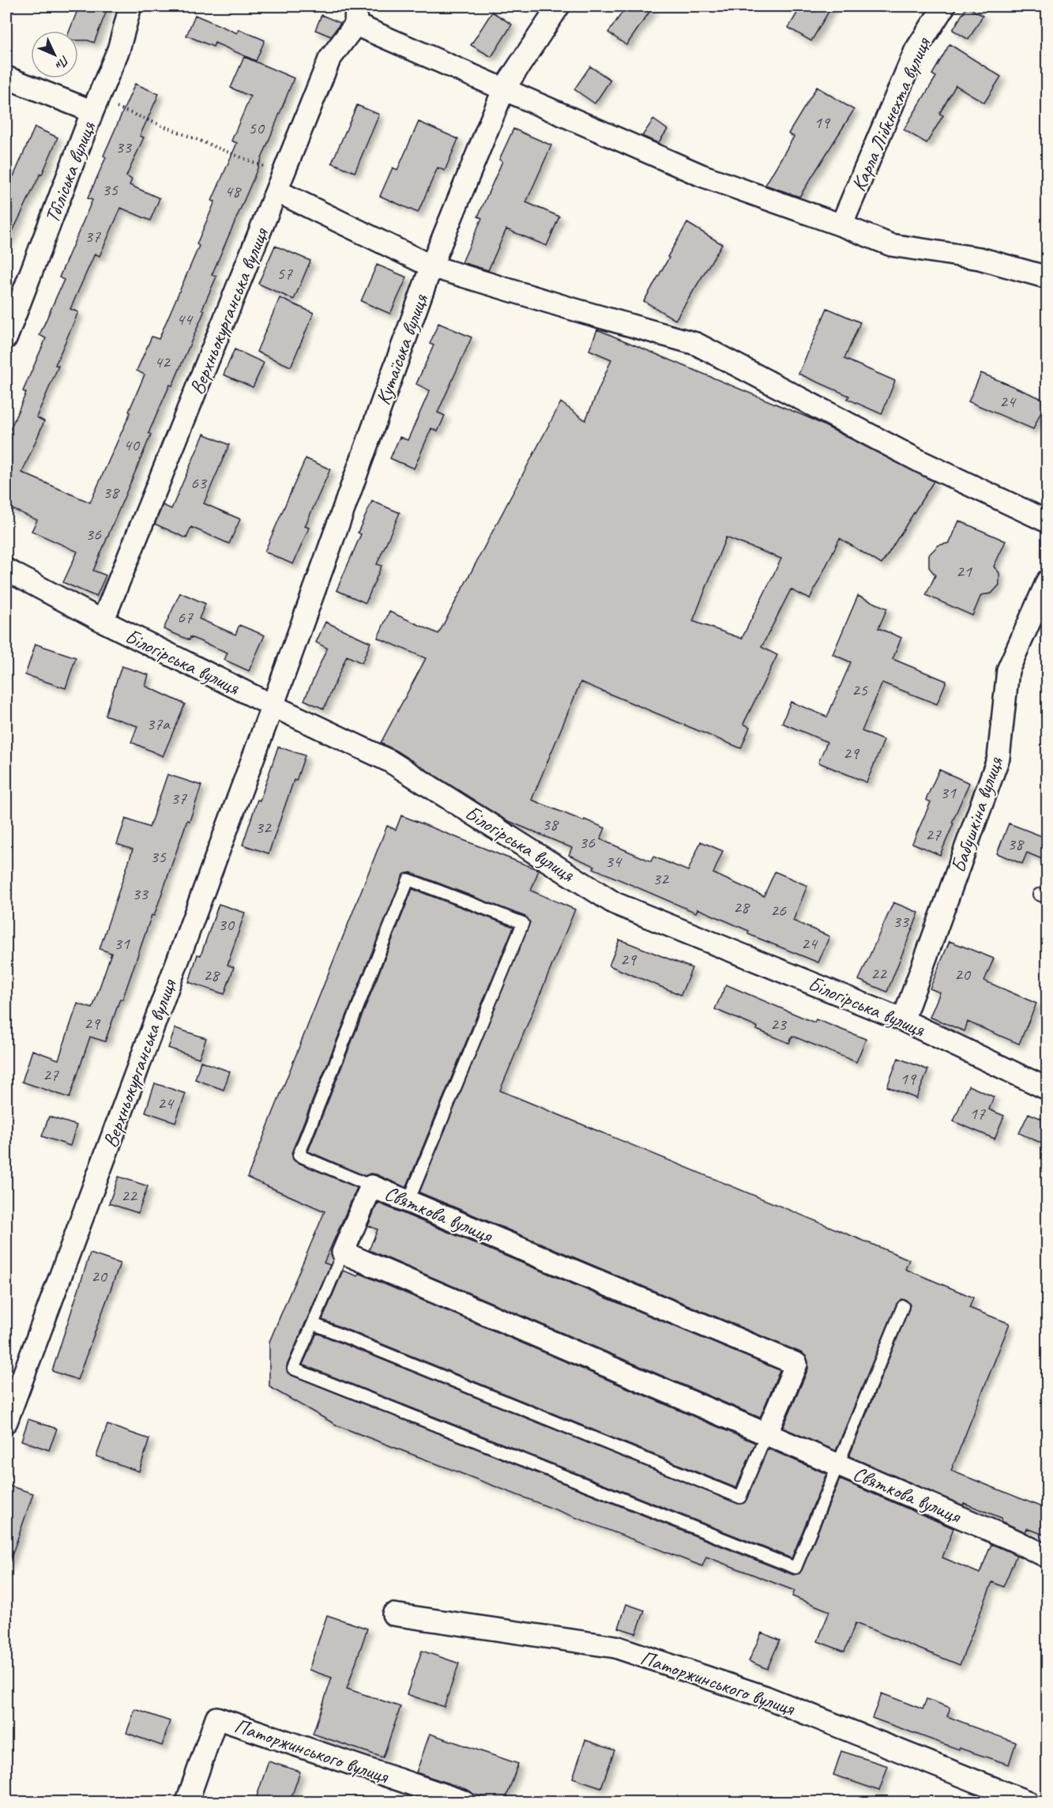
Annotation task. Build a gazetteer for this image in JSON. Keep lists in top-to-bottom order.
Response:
{
  "streets": {
    "street": [
      "Карла Лібкнехта вулиця",
      "Тбіліська вулиця",
      "Верхньокурганська вулиця",
      "Кутаїська вулиця",
      "Білогірська вулиця",
      "Бабушкіна вулиця",
      "Святкова вулиця",
      "Паторжинського вулиця"
    ]
  },
  "crossings": [
    ["Верхньокурганська вулиця", "Кутаїська вулиця"],
    ["Верхньокурганська вулиця", "Білогірська вулиця"],
    ["Кутаїська вулиця", "Білогірська вулиця"],
    ["Білогірська вулиця", "Бабушкіна вулиця"]
  ],
  "house_numbers": [
    "19",
    "50",
    "33",
    "35",
    "48",
    "37",
    "57",
    "44",
    "42",
    "24",
    "40",
    "63",
    "38",
    "36",
    "21",
    "67",
    "25",
    "37а",
    "29",
    "31",
    "37",
    "38",
    "32",
    "27",
    "36",
    "38",
    "35",
    "34",
    "32",
    "33",
    "28",
    "26",
    "33",
    "30",
    "31",
    "24",
    "29",
    "22",
    "20",
    "28",
    "29",
    "23",
    "27",
    "19",
    "24",
    "17",
    "22",
    "20"
  ],
  "north": "bottom right"
}
